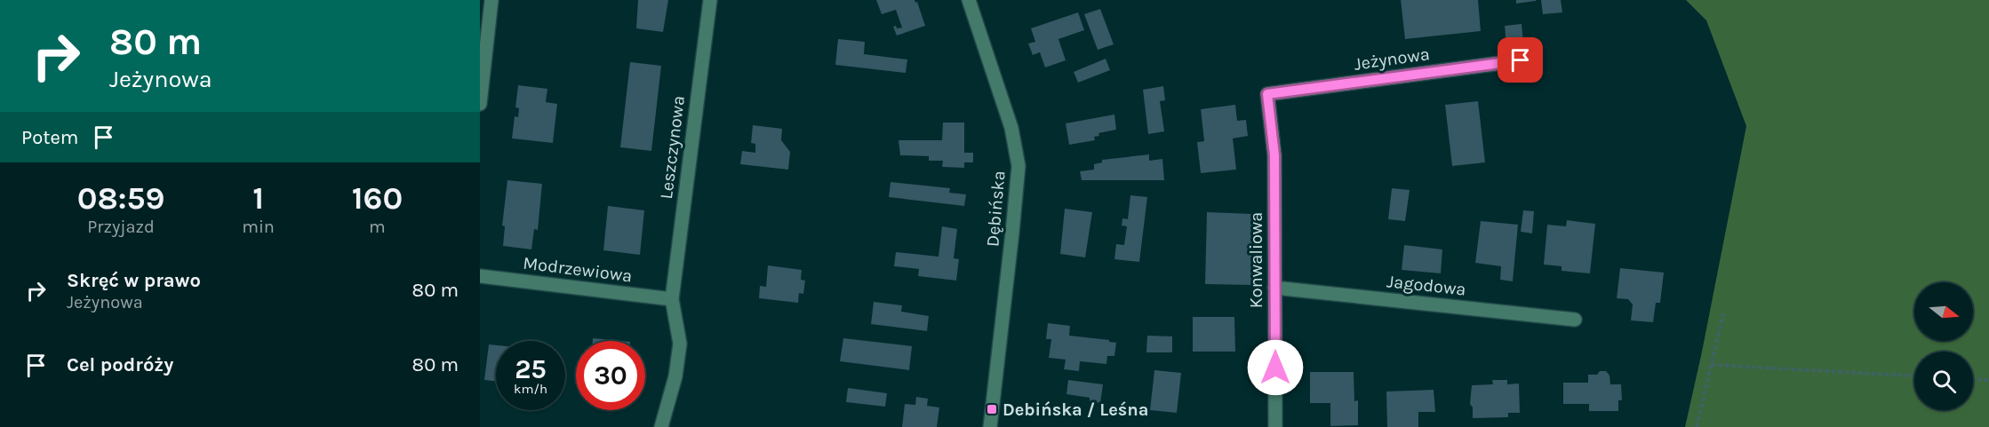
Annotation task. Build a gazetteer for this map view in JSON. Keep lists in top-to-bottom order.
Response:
{
  "streets": {
    "street": [
      "Jeżynowa",
      "Leszczynowa",
      "Dębińska",
      "Konwaliowa",
      "Modrzewiowa",
      "Jagodowa"
    ]
  },
  "crossings": [
    ["Jeżynowa", "Konwaliowa"],
    ["Leszczynowa", "Modrzewiowa"],
    ["Konwaliowa", "Jagodowa"]
  ],
  "places": {
    "transit": ["Debińska / Leśna"]
  },
  "north": "right",
  "page": {
    "turn": ["80 m", "Jeżynowa"],
    "then": "Potem",
    "eta": [
      "08:59",
      "Przyjazd",
      "1",
      "min",
      "160",
      "m"
    ],
    "list": [
      {
        "name": "Skręć w prawo",
        "note": "Jeżynowa",
        "value": "80 m"
      },
      {
        "name": "Cel podróży",
        "value": "80 m"
      }
    ],
    "speed": "25 km/h",
    "limit": "30"
  }
}
